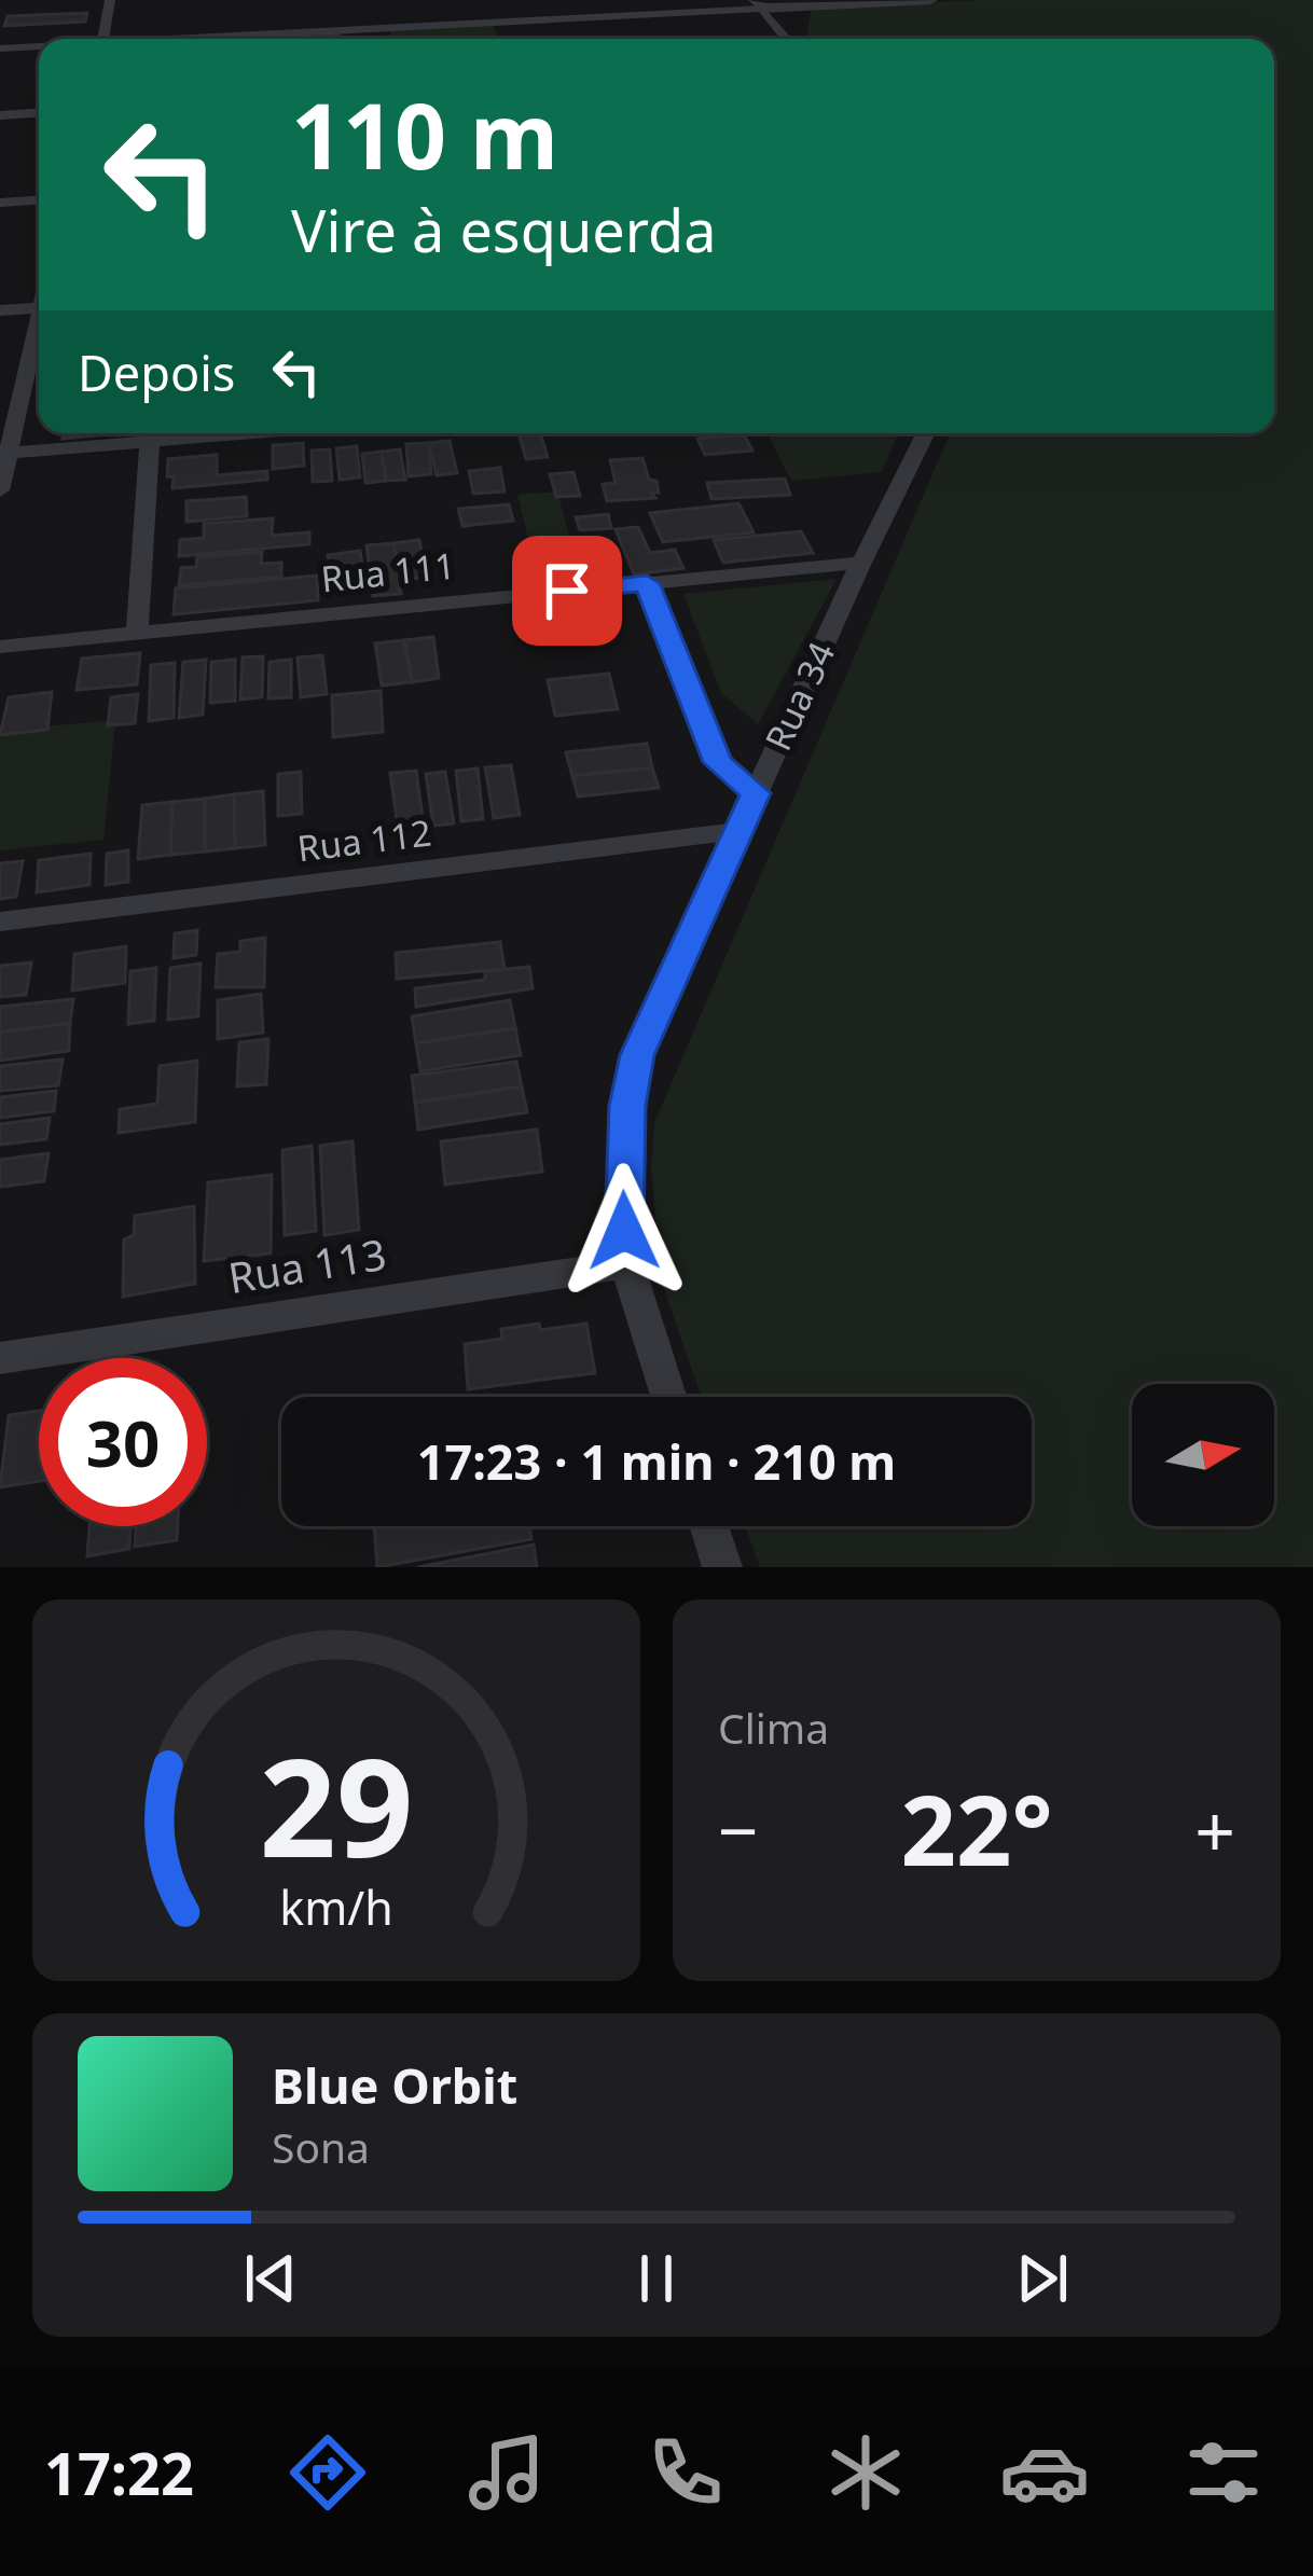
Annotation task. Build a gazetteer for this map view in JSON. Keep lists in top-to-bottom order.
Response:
{
  "streets": {
    "street": [
      "Rua 111",
      "Rua 34",
      "Rua 112",
      "Rua 113"
    ]
  },
  "crossings": [
    ["Rua 111", "Rua 34"],
    ["Rua 34", "Rua 112"],
    ["Rua 34", "Rua 113"]
  ],
  "north": "right",
  "page": {
    "turn": ["110 m", "Vire à esquerda"],
    "then": "Depois",
    "limit": "30",
    "trip": "17:23 · 1 min · 210 m",
    "tile": "Clima",
    "heat": ["−", "22°", "+"],
    "song": ["Blue Orbit", "Sona"],
    "tabs": "17:22",
    "gauge": ["29", "km/h"]
  }
}
